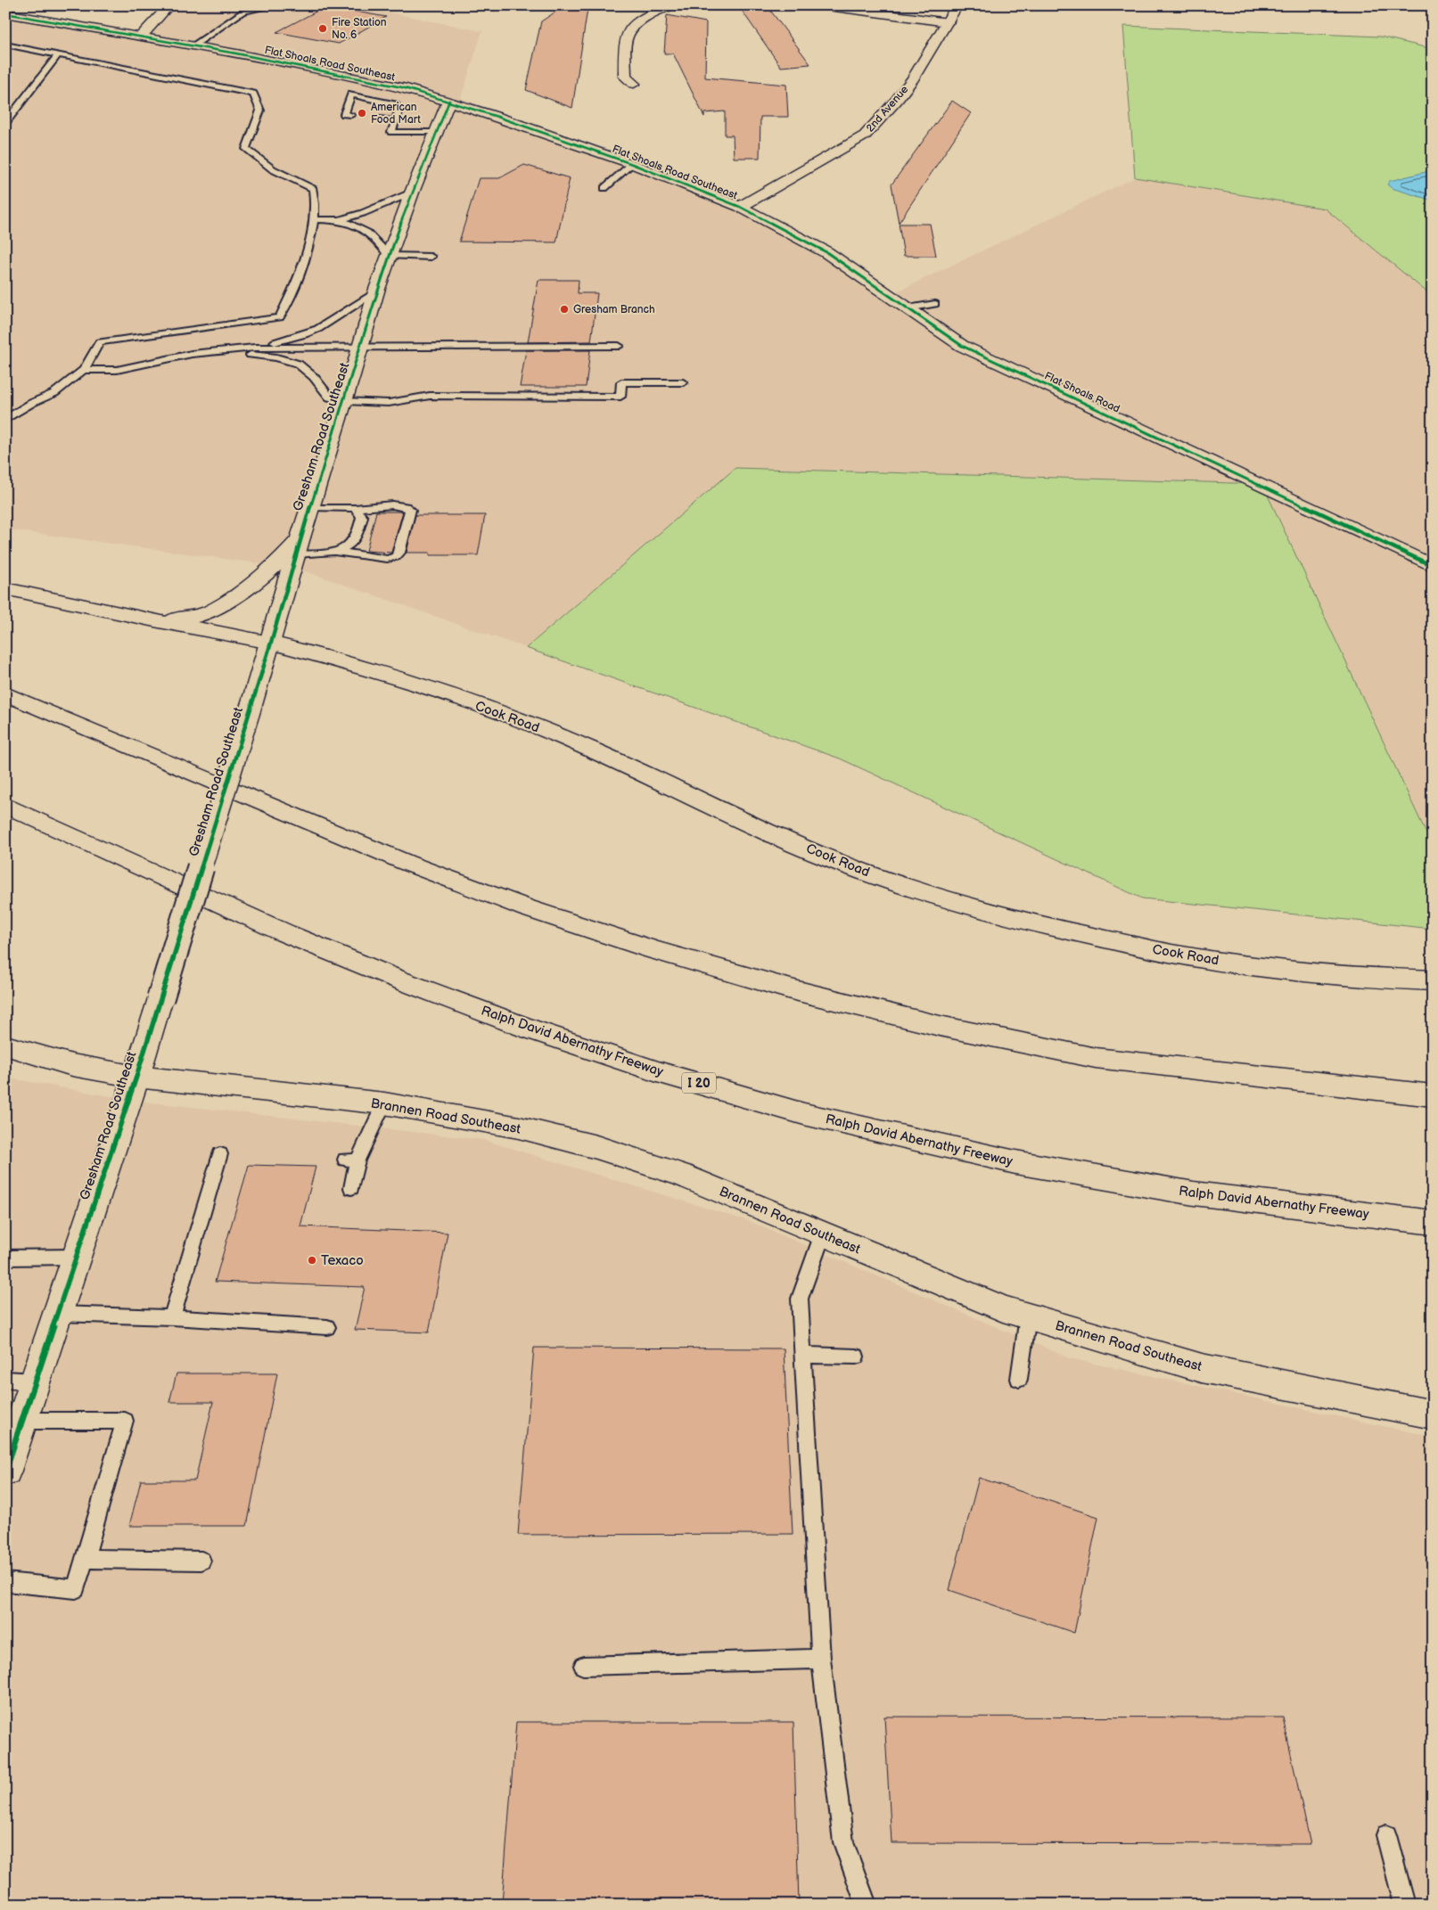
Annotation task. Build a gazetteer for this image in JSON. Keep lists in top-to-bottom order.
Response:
{
  "streets": {
    "main road": [
      "Flat Shoals Road Southeast",
      "2nd Avenue",
      "Flat Shoals Road",
      "Gresham Road Southeast",
      "Cook Road",
      "Ralph David Abernathy Freeway",
      "I 20",
      "Brannen Road Southeast"
    ]
  },
  "crossings": [
    ["Flat Shoals Road Southeast", "2nd Avenue"],
    ["Flat Shoals Road Southeast", "Flat Shoals Road"],
    ["Flat Shoals Road Southeast", "Gresham Road Southeast"],
    ["2nd Avenue", "Flat Shoals Road"],
    ["Gresham Road Southeast", "Cook Road"],
    ["Gresham Road Southeast", "Brannen Road Southeast"]
  ],
  "places": [
    "Fire Station No. 6",
    "American Food Mart",
    "Gresham Branch",
    "Texaco"
  ]
}
